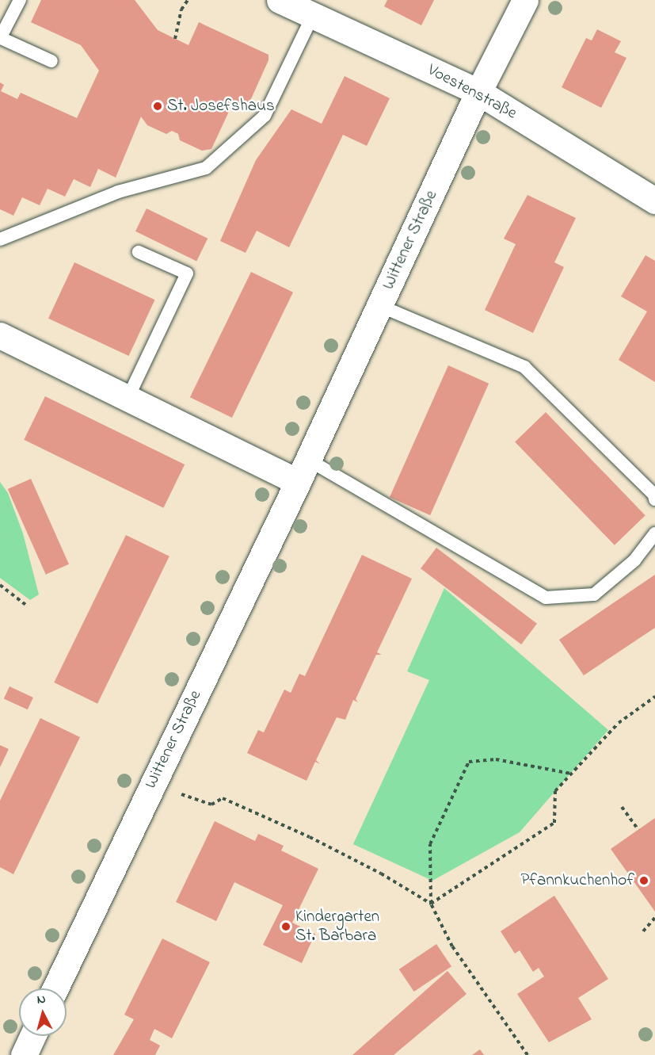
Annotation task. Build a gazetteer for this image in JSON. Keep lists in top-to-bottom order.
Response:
{
  "streets": {
    "main road": ["Voestenstraße", "Wittener Straße"]
  },
  "crossings": [
    ["Voestenstraße", "Wittener Straße"]
  ],
  "places": ["St. Josefshaus", "Pfannkuchenhof", "Kindergarten St. Barbara"],
  "north": "top"
}
